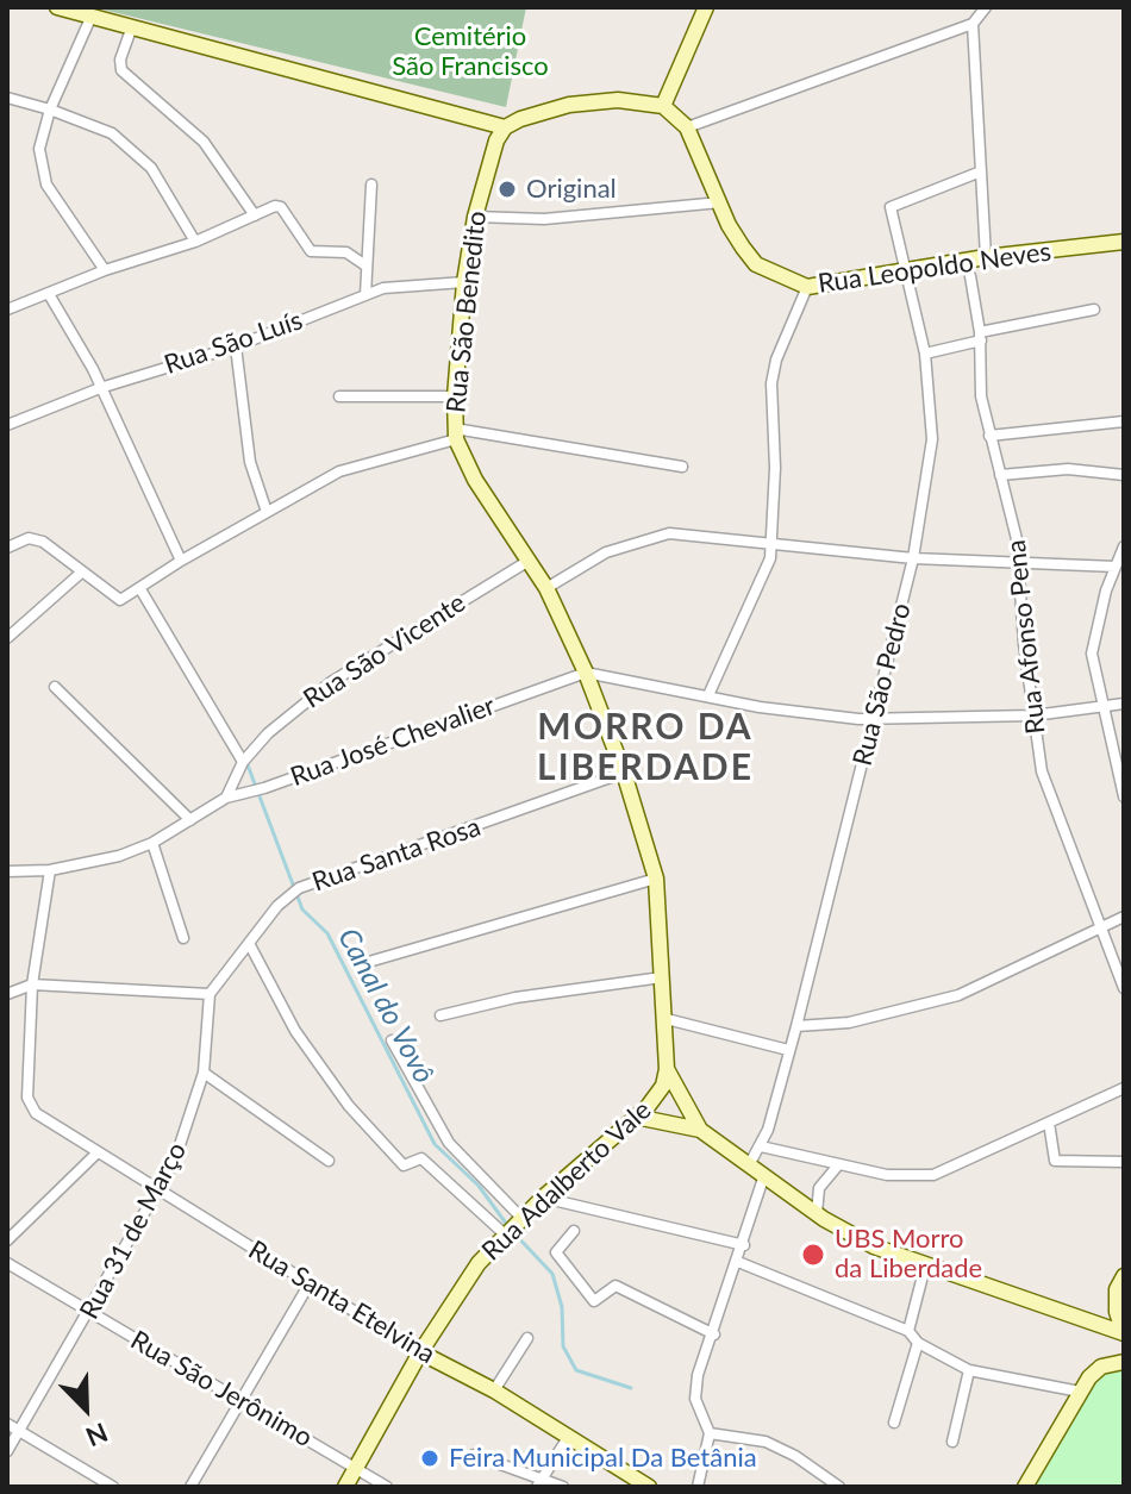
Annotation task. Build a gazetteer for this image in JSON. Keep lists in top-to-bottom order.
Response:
{
  "streets": {
    "street": [
      "Rua Leopoldo Neves",
      "Rua São Benedito",
      "Rua São Luís",
      "Rua Afonso Pena",
      "Rua São Vicente",
      "Rua São Pedro",
      "Rua José Chevalier",
      "Rua Santa Rosa",
      "Rua Adalberto Vale",
      "Rua 31 de Março",
      "Rua Santa Etelvina",
      "Rua São Jerônimo"
    ]
  },
  "crossings": [
    ["Rua Leopoldo Neves", "Rua São Pedro"],
    ["Rua São Benedito", "Rua São Luís"],
    ["Rua São Benedito", "Rua São Vicente"],
    ["Rua São Benedito", "Rua São Pedro"],
    ["Rua São Benedito", "Rua José Chevalier"],
    ["Rua São Benedito", "Rua Santa Rosa"],
    ["Rua São Benedito", "Rua Adalberto Vale"],
    ["Rua São Vicente", "Rua José Chevalier"],
    ["Rua Santa Rosa", "Rua 31 de Março"],
    ["Rua Adalberto Vale", "Rua Santa Etelvina"],
    ["Rua Adalberto Vale", "Rua São Jerônimo"],
    ["Rua 31 de Março", "Rua Santa Etelvina"],
    ["Rua 31 de Março", "Rua São Jerônimo"]
  ],
  "districts": ["MORRO DA LIBERDADE"],
  "water": ["Canal do Vovô"],
  "parks": ["Cemitério São Francisco"],
  "places": ["Original", "UBS Morro da Liberdade", "Feira Municipal Da Betânia"],
  "north": "bottom right"
}
